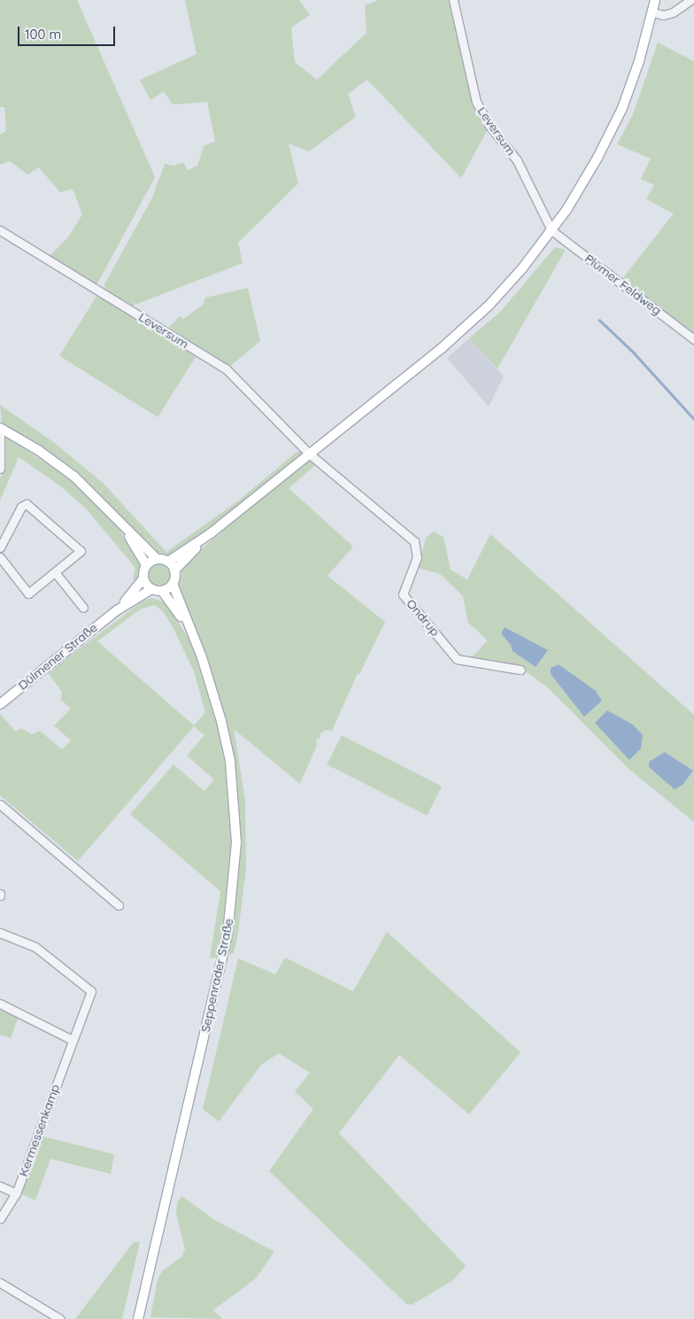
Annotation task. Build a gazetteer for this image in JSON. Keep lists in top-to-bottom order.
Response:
{
  "streets": {
    "main road": ["Dülmener Straße", "Seppenrader Straße"],
    "street": [
      "Leversum",
      "Plümer Feldweg",
      "Ondrup",
      "Kermessenkamp"
    ]
  },
  "crossings": [
    ["Leversum", "Plümer Feldweg"],
    ["Leversum", "Ondrup"],
    ["Dülmener Straße", "Seppenrader Straße"]
  ],
  "scale_bar": "100 m"
}
